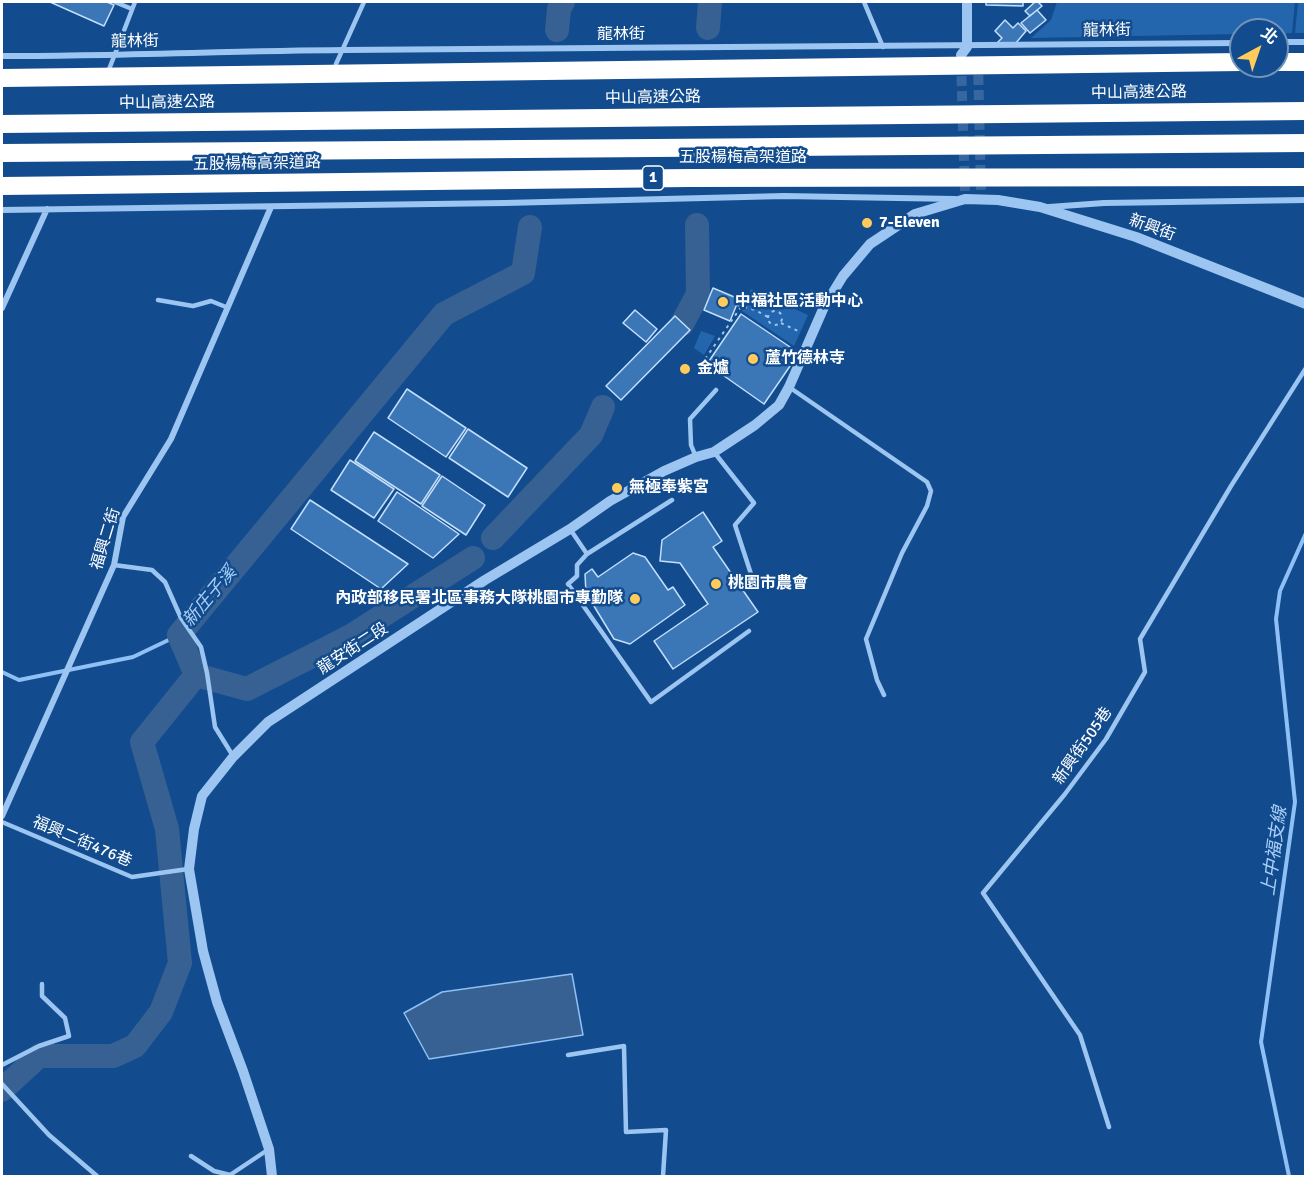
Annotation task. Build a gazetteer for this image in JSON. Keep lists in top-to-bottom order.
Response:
{
  "streets": {
    "highway": ["中山高速公路", "五股楊梅高架道路", "1"],
    "street": [
      "龍林街",
      "新興街",
      "福興二街",
      "龍安街二段"
    ],
    "lane": ["新興街505巷", "福興二街476巷"]
  },
  "crossings": [
    ["新興街", "龍安街二段"],
    ["龍安街二段", "福興二街476巷"]
  ],
  "water": ["新庄子溪", "上中福支線"],
  "places": [
    "7-Eleven",
    "中福社區活動中心",
    "蘆竹德林寺",
    "金爐",
    "無極奉紫宮",
    "桃園市農會",
    "內政部移民署北區事務大隊桃園市專勤隊"
  ],
  "north": "top right"
}
